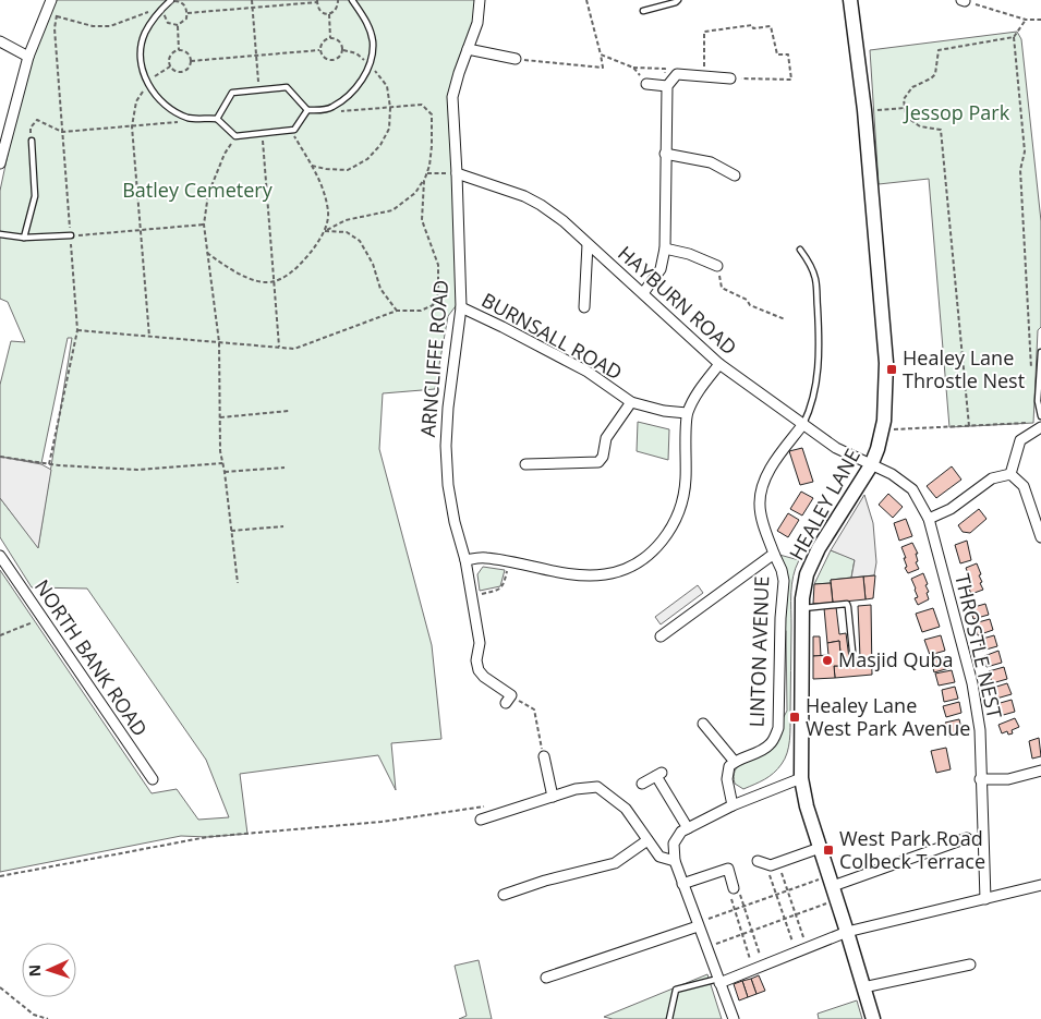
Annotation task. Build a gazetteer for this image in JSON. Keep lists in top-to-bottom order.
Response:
{
  "streets": {
    "main road": ["HEALEY LANE"],
    "street": [
      "HAYBURN ROAD",
      "BURNSALL ROAD",
      "ARNCLIFFE ROAD",
      "THROSTLE NEST",
      "LINTON AVENUE",
      "NORTH BANK ROAD"
    ]
  },
  "crossings": [
    ["HAYBURN ROAD", "ARNCLIFFE ROAD"],
    ["HAYBURN ROAD", "HEALEY LANE"],
    ["HAYBURN ROAD", "THROSTLE NEST"],
    ["HAYBURN ROAD", "LINTON AVENUE"],
    ["BURNSALL ROAD", "ARNCLIFFE ROAD"],
    ["HEALEY LANE", "THROSTLE NEST"]
  ],
  "parks": ["Jessop Park", "Batley Cemetery"],
  "places": {
    "transit": ["Healey Lane Throstle Nest", "Healey Lane West Park Avenue", "West Park Road Colbeck Terrace"],
    "other": ["Masjid Quba"]
  },
  "north": "left"
}
